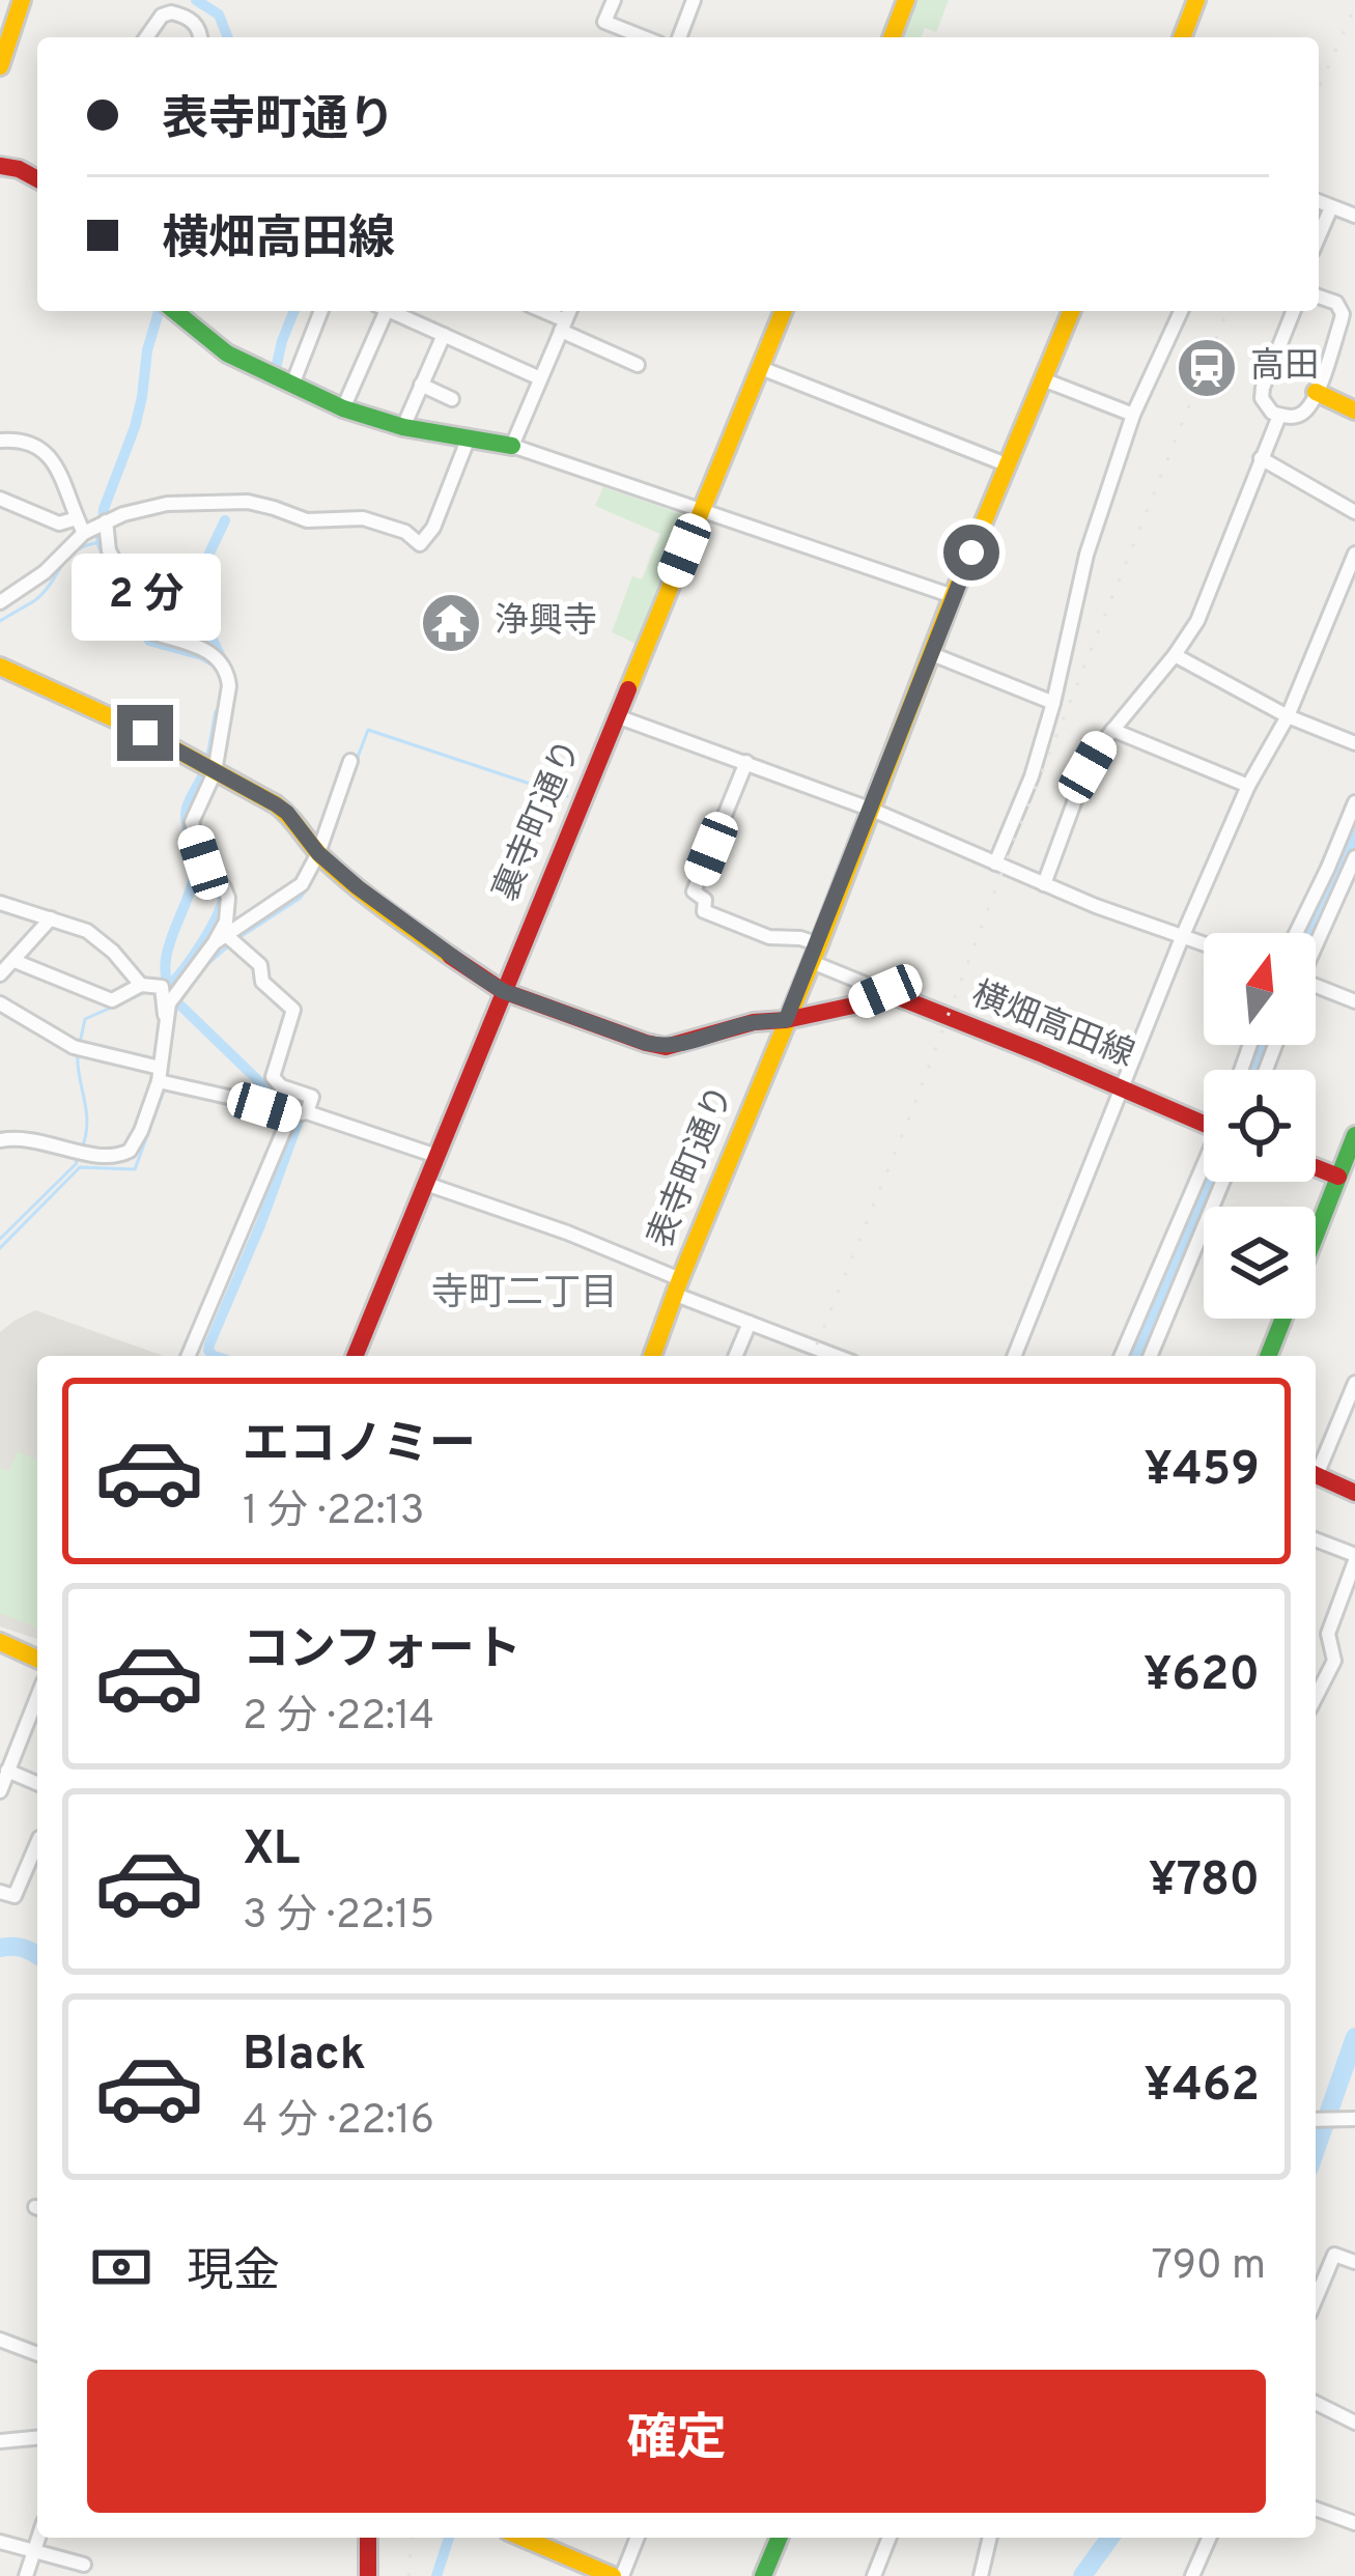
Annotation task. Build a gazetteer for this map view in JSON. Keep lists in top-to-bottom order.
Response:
{
  "streets": {
    "street": ["裏寺町通り", "横畑高田線", "表寺町通り"]
  },
  "districts": ["寺町二丁目"],
  "places": {
    "station": ["高田"],
    "temple": ["浄興寺"]
  },
  "north": "top",
  "page": {
    "banner": ["表寺町通り", "横畑高田線"],
    "bubble": "2 分",
    "list": [
      {
        "name": "エコノミー",
        "note": "1 分 · 22:13",
        "value": "¥459"
      },
      {
        "name": "コンフォート",
        "note": "2 分 · 22:14",
        "value": "¥620"
      },
      {
        "name": "XL",
        "note": "3 分 · 22:15",
        "value": "¥780"
      },
      {
        "name": "Black",
        "note": "4 分 · 22:16",
        "value": "¥462"
      }
    ],
    "pay": ["現金", "790 m"],
    "buttons": "確定"
  }
}
